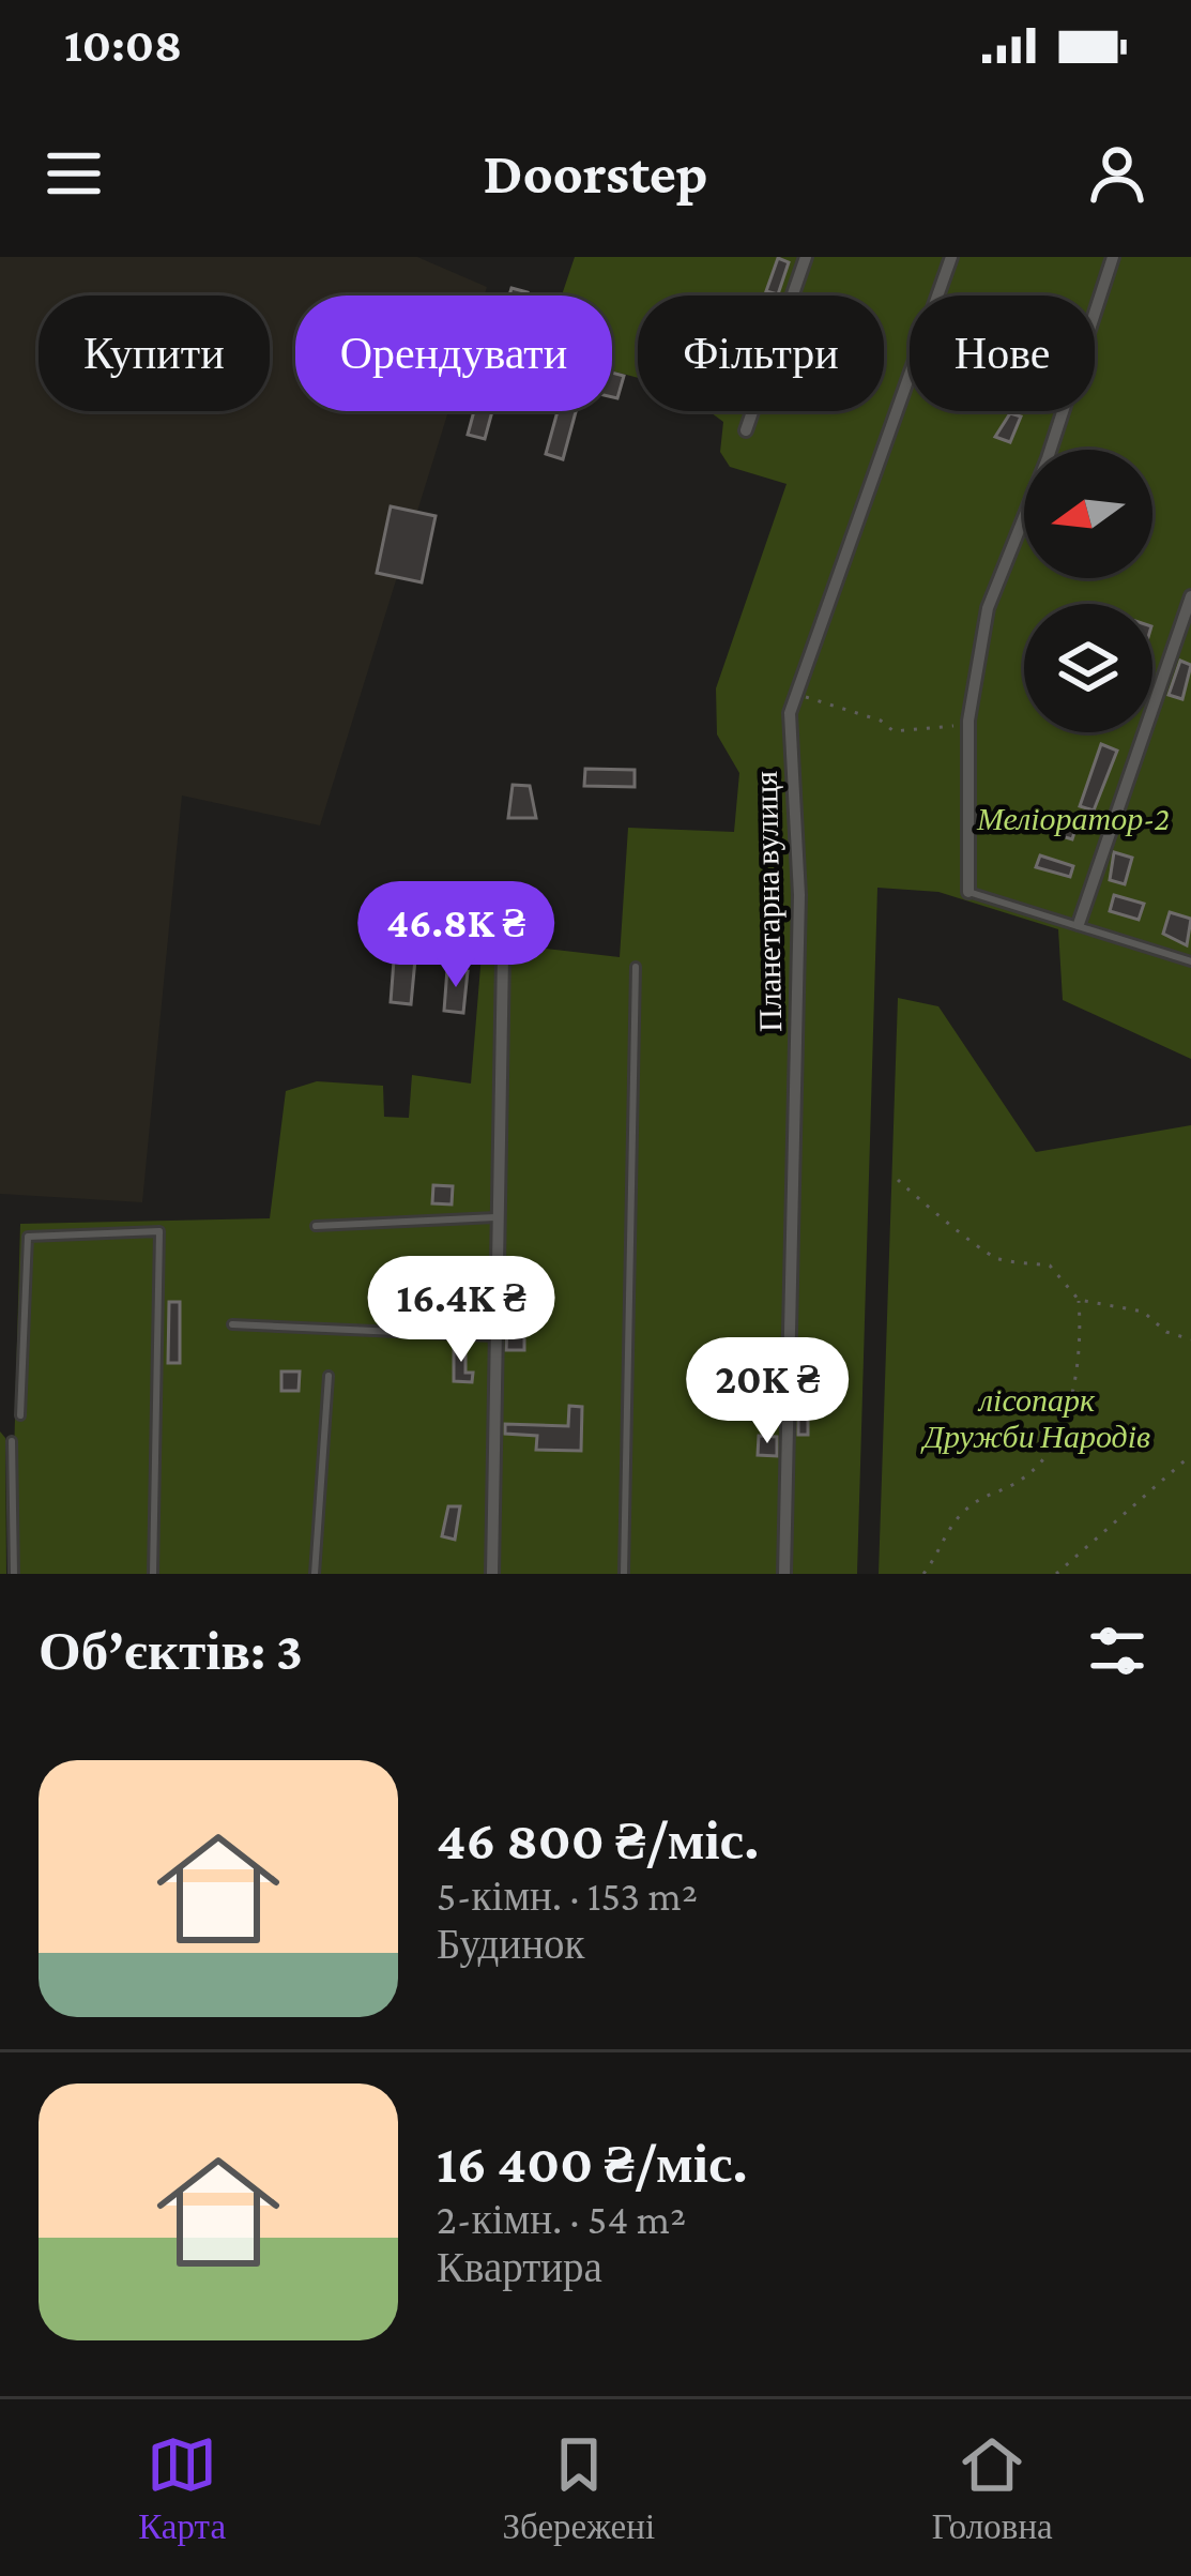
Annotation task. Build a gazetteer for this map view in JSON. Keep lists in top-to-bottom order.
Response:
{
  "streets": {
    "street": ["Планетарна вулиця"]
  },
  "parks": ["Меліоратор-2", "лісопарк Дружби Народів"],
  "north": "left",
  "page": {
    "status": "10:08",
    "header": "Doorstep",
    "chip": [
      "Купити",
      "Орендувати",
      "Фільтри",
      "Нове"
    ],
    "price": ["46.8K ₴", "16.4K ₴", "20K ₴"],
    "heading": "Об’єктів: 3",
    "list": [
      {
        "name": "46 800 ₴/міс.",
        "note": "5-кімн. · 153 m² · Будинок"
      },
      {
        "name": "16 400 ₴/міс.",
        "note": "2-кімн. · 54 m² · Квартира"
      }
    ],
    "tabs": ["Карта", "Збережені", "Головна"]
  }
}
